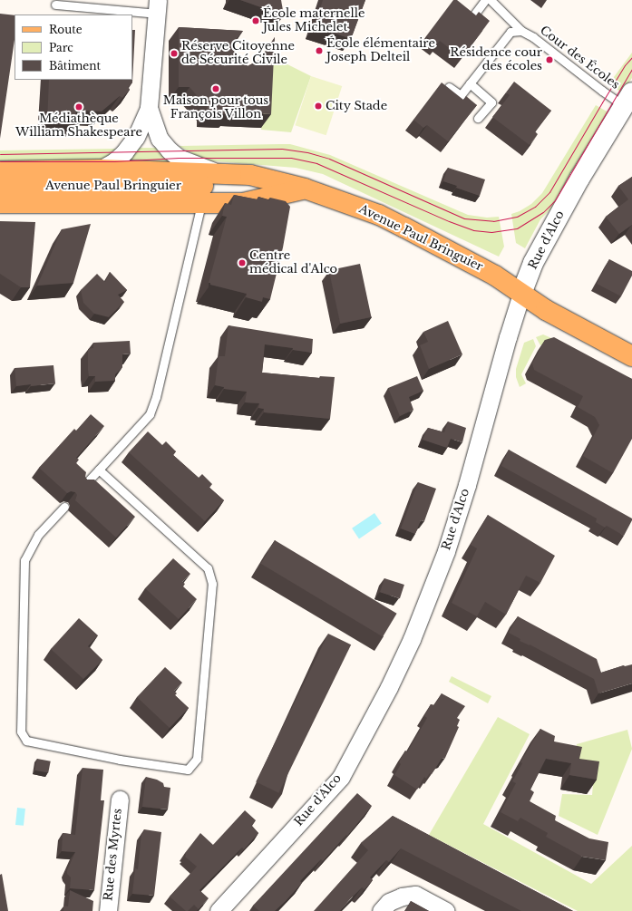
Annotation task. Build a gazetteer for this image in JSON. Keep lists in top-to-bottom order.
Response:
{
  "streets": {
    "main road": ["Avenue Paul Bringuier"],
    "street": ["Rue d'Alco", "Rue des Myrtes"],
    "lane": ["Cour des Écoles"]
  },
  "crossings": [
    ["Cour des Écoles", "Rue d'Alco"],
    ["Avenue Paul Bringuier", "Rue d'Alco"]
  ],
  "places": [
    "École maternelle Jules Michelet",
    "École élémentaire Joseph Delteil",
    "Réserve Citoyenne de Sécurité Civile",
    "Résidence cour des écoles",
    "Maison pour tous François Villon",
    "City Stade",
    "Médiathèque William Shakespeare",
    "Centre médical d'Alco"
  ],
  "legend": ["Route", "Parc", "Bâtiment"]
}
